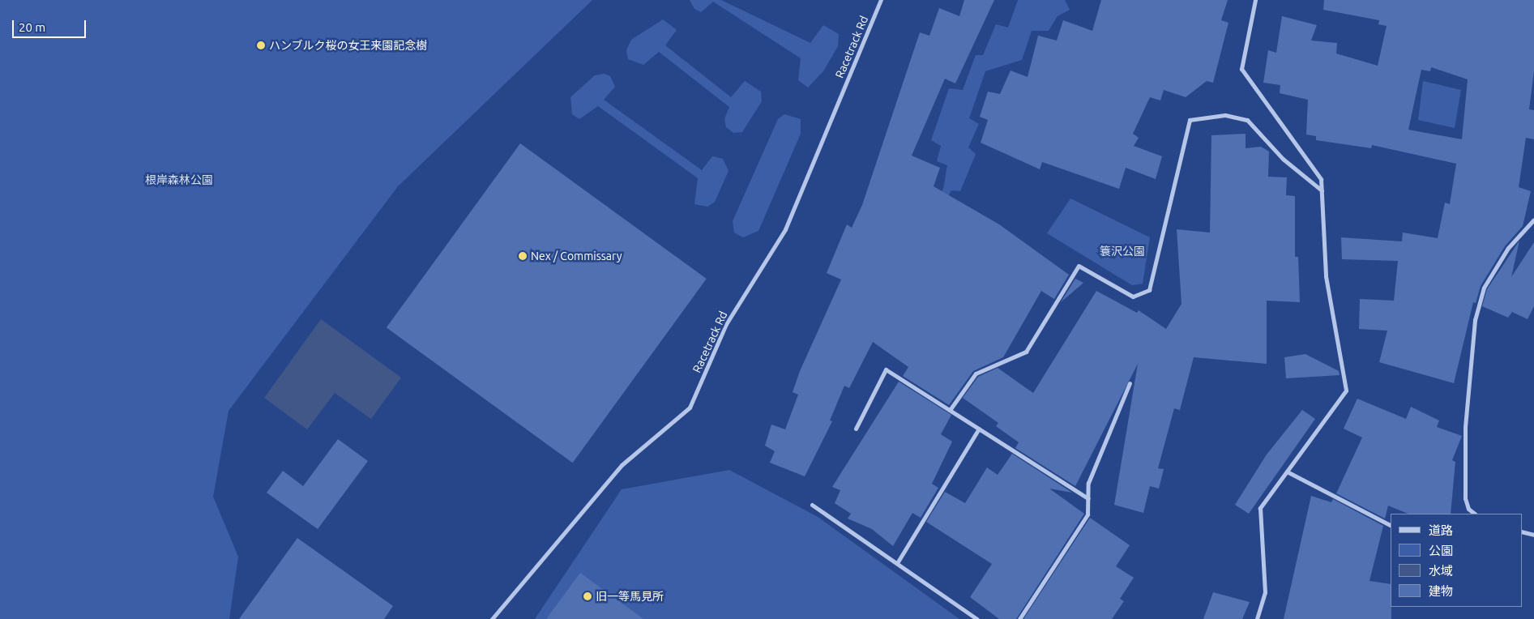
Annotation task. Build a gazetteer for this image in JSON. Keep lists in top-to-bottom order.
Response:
{
  "streets": {
    "street": ["Racetrack Rd"]
  },
  "parks": ["根岸森林公園", "簑沢公園"],
  "places": ["ハンブルク桜の女王来園記念樹", "Nex / Commissary", "旧一等馬見所"],
  "legend": [
    "道路",
    "公園",
    "水域",
    "建物"
  ],
  "scale_bar": "20 m"
}
